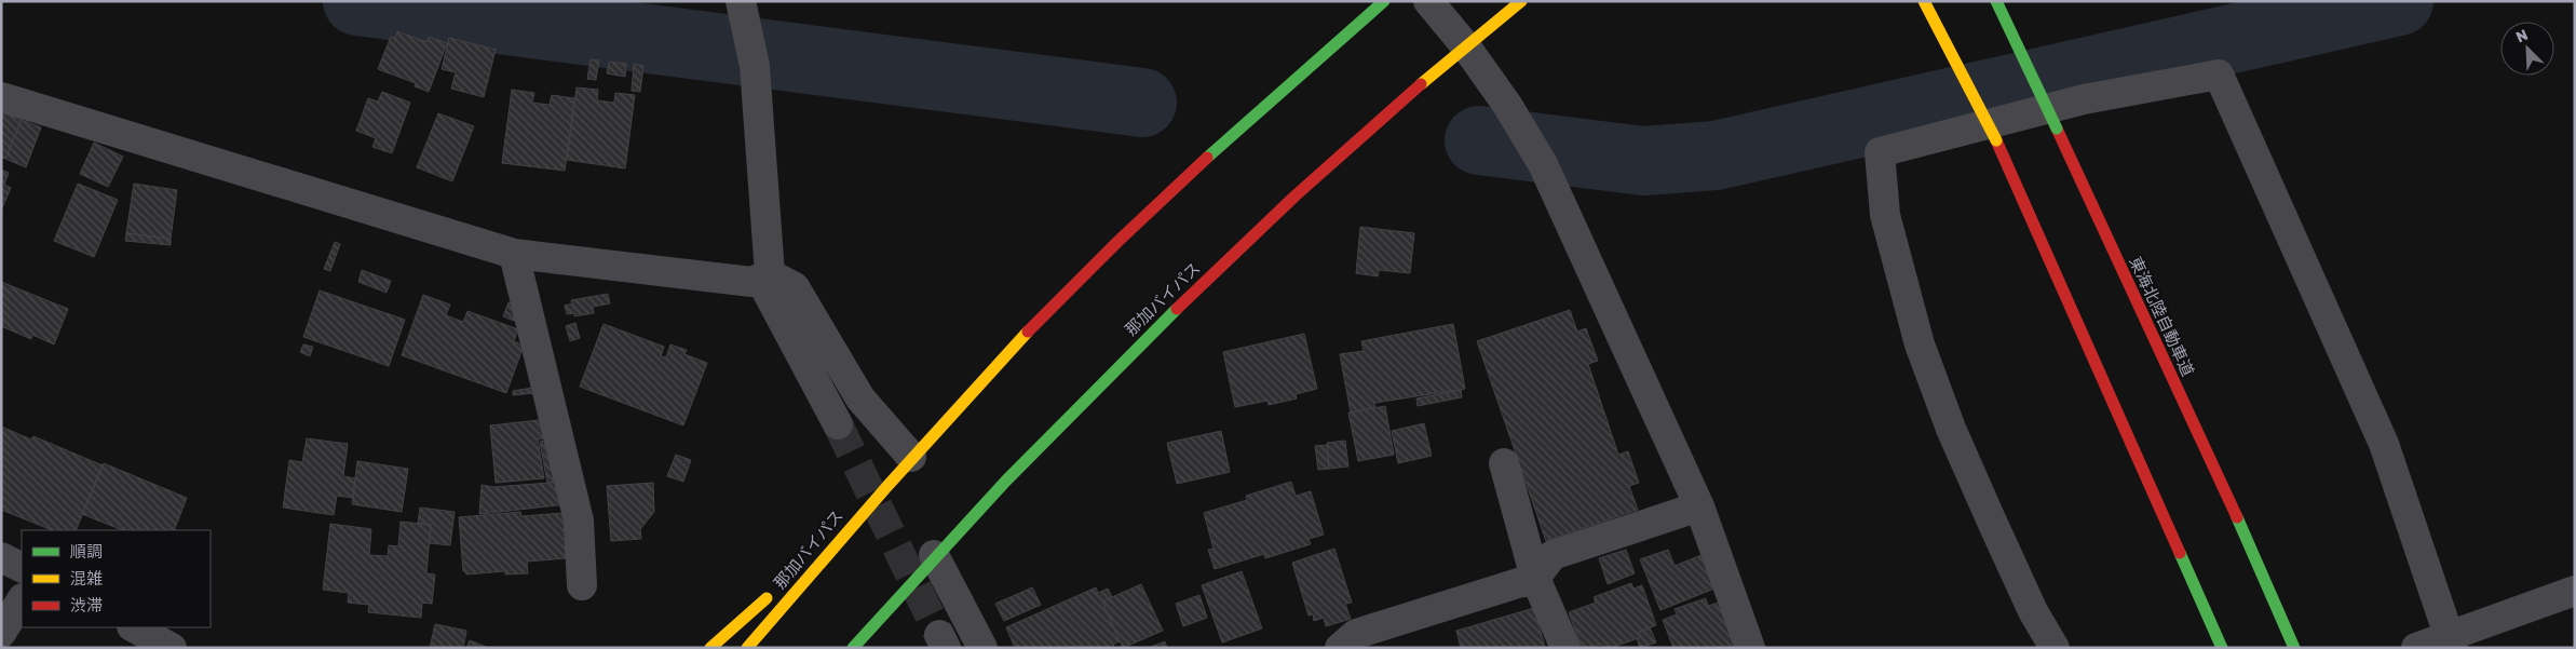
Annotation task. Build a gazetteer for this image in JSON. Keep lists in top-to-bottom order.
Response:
{
  "streets": {
    "highway": ["那加バイパス", "東海北陸自動車道"]
  },
  "legend": ["順調", "混雑", "渋滞"],
  "north": "top left"
}
